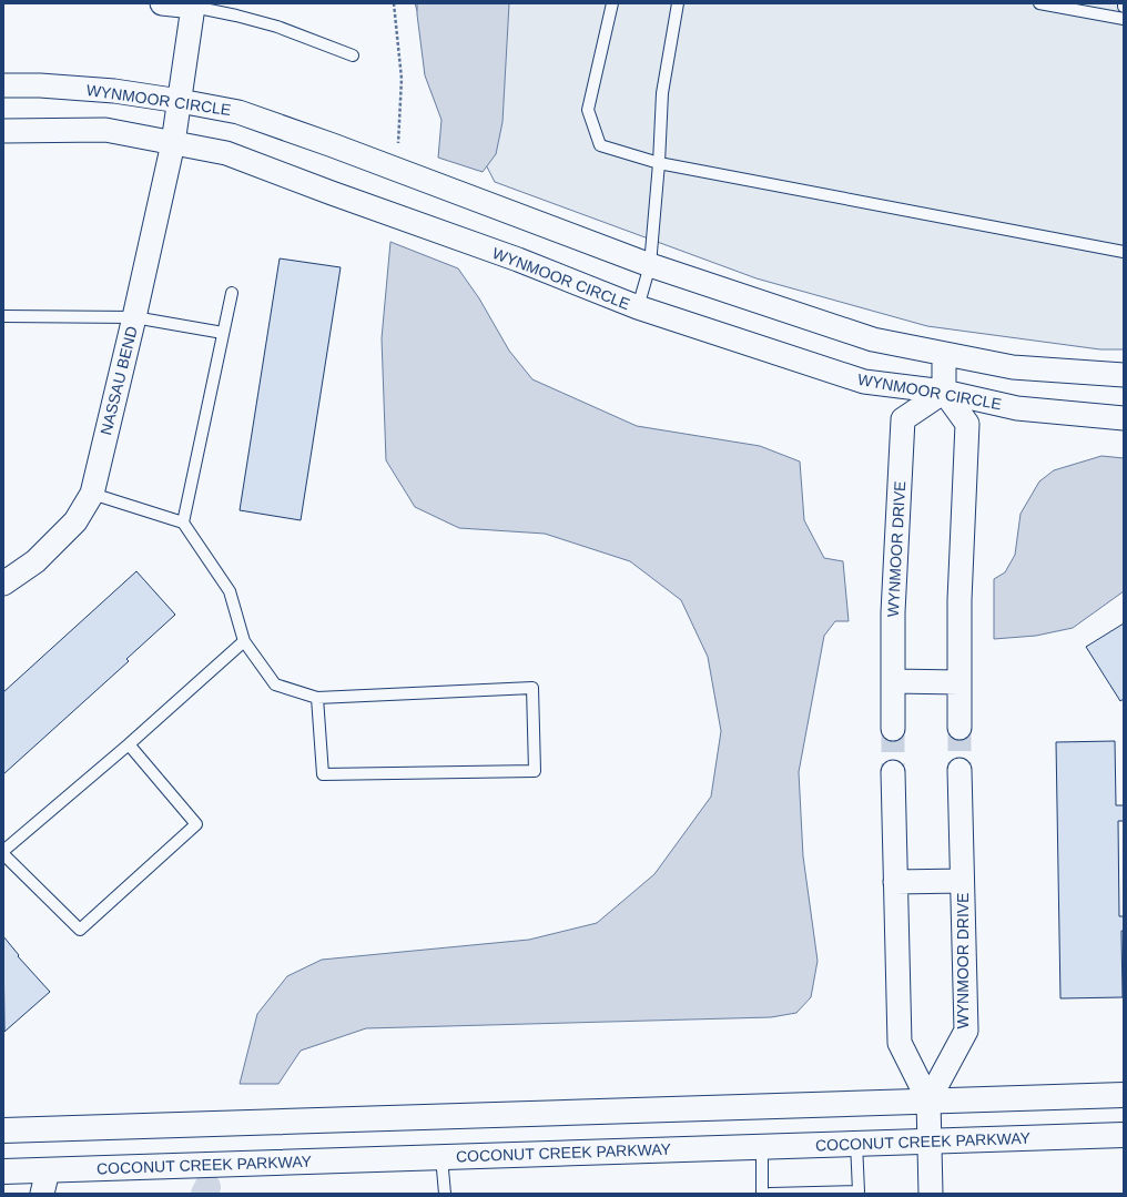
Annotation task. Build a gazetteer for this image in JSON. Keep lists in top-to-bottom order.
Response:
{
  "streets": {
    "main road": ["COCONUT CREEK PARKWAY"],
    "street": ["WYNMOOR CIRCLE", "NASSAU BEND", "WYNMOOR DRIVE"]
  },
  "crossings": [
    ["WYNMOOR CIRCLE", "NASSAU BEND"],
    ["WYNMOOR CIRCLE", "WYNMOOR DRIVE"]
  ]
}
